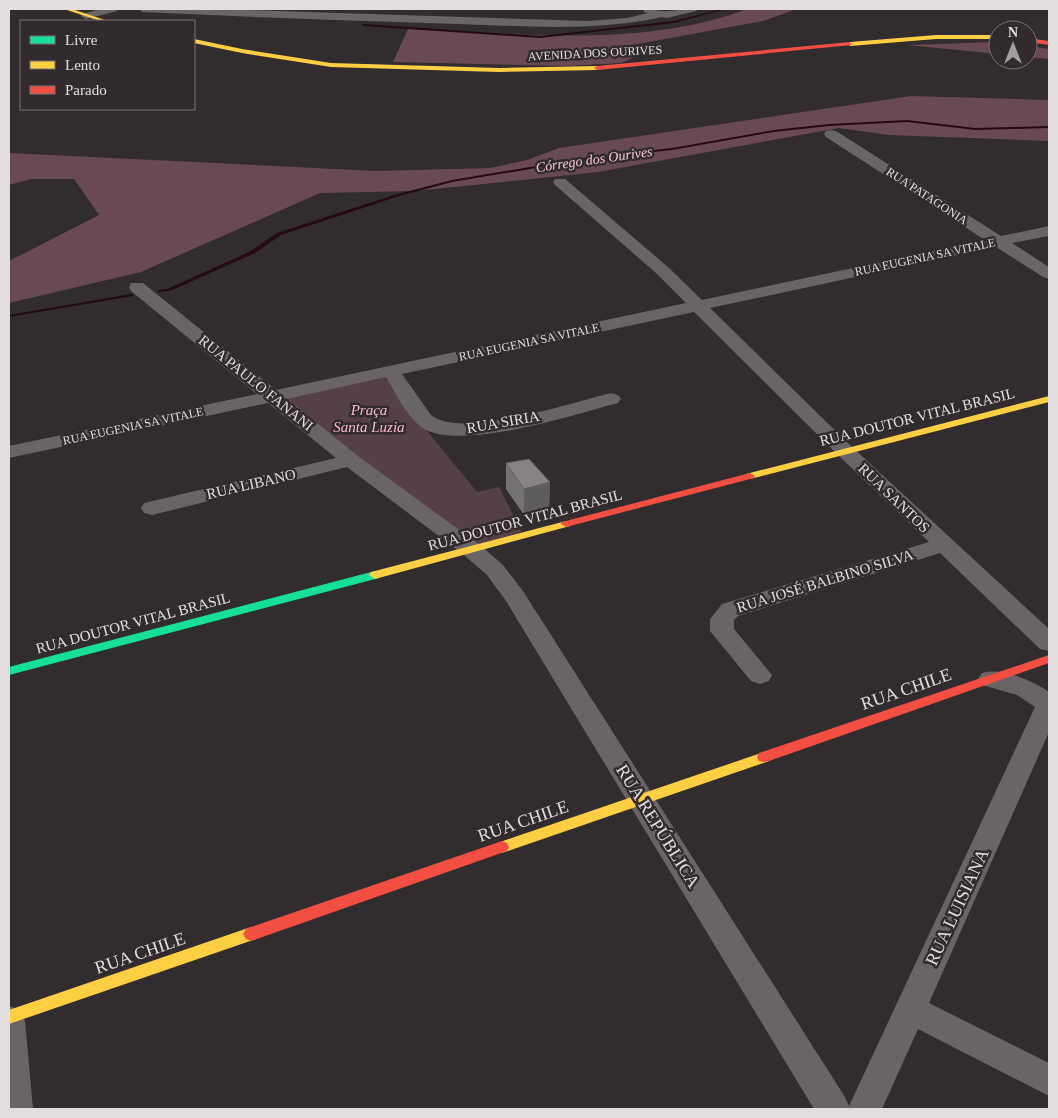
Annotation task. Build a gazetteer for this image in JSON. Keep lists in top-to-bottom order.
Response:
{
  "streets": {
    "street": [
      "AVENIDA DOS OURIVES",
      "RUA PATAGONIA",
      "RUA EUGENIA SA VITALE",
      "RUA PAULO FANANI",
      "RUA DOUTOR VITAL BRASIL",
      "RUA SIRIA",
      "RUA LIBANO",
      "RUA SANTOS",
      "RUA JOSÉ BALBINO SILVA",
      "RUA CHILE",
      "RUA REPÚBLICA",
      "RUA LUISIANA"
    ]
  },
  "crossings": [
    ["RUA PATAGONIA", "RUA EUGENIA SA VITALE"],
    ["RUA EUGENIA SA VITALE", "RUA PAULO FANANI"],
    ["RUA EUGENIA SA VITALE", "RUA SIRIA"],
    ["RUA EUGENIA SA VITALE", "RUA SANTOS"],
    ["RUA PAULO FANANI", "RUA DOUTOR VITAL BRASIL"],
    ["RUA PAULO FANANI", "RUA LIBANO"],
    ["RUA PAULO FANANI", "RUA REPÚBLICA"],
    ["RUA DOUTOR VITAL BRASIL", "RUA SANTOS"],
    ["RUA DOUTOR VITAL BRASIL", "RUA REPÚBLICA"],
    ["RUA SANTOS", "RUA JOSÉ BALBINO SILVA"],
    ["RUA CHILE", "RUA REPÚBLICA"]
  ],
  "water": ["Córrego dos Ourives"],
  "parks": ["Praça Santa Luzia"],
  "legend": ["Livre", "Lento", "Parado"],
  "north": "top"
}
